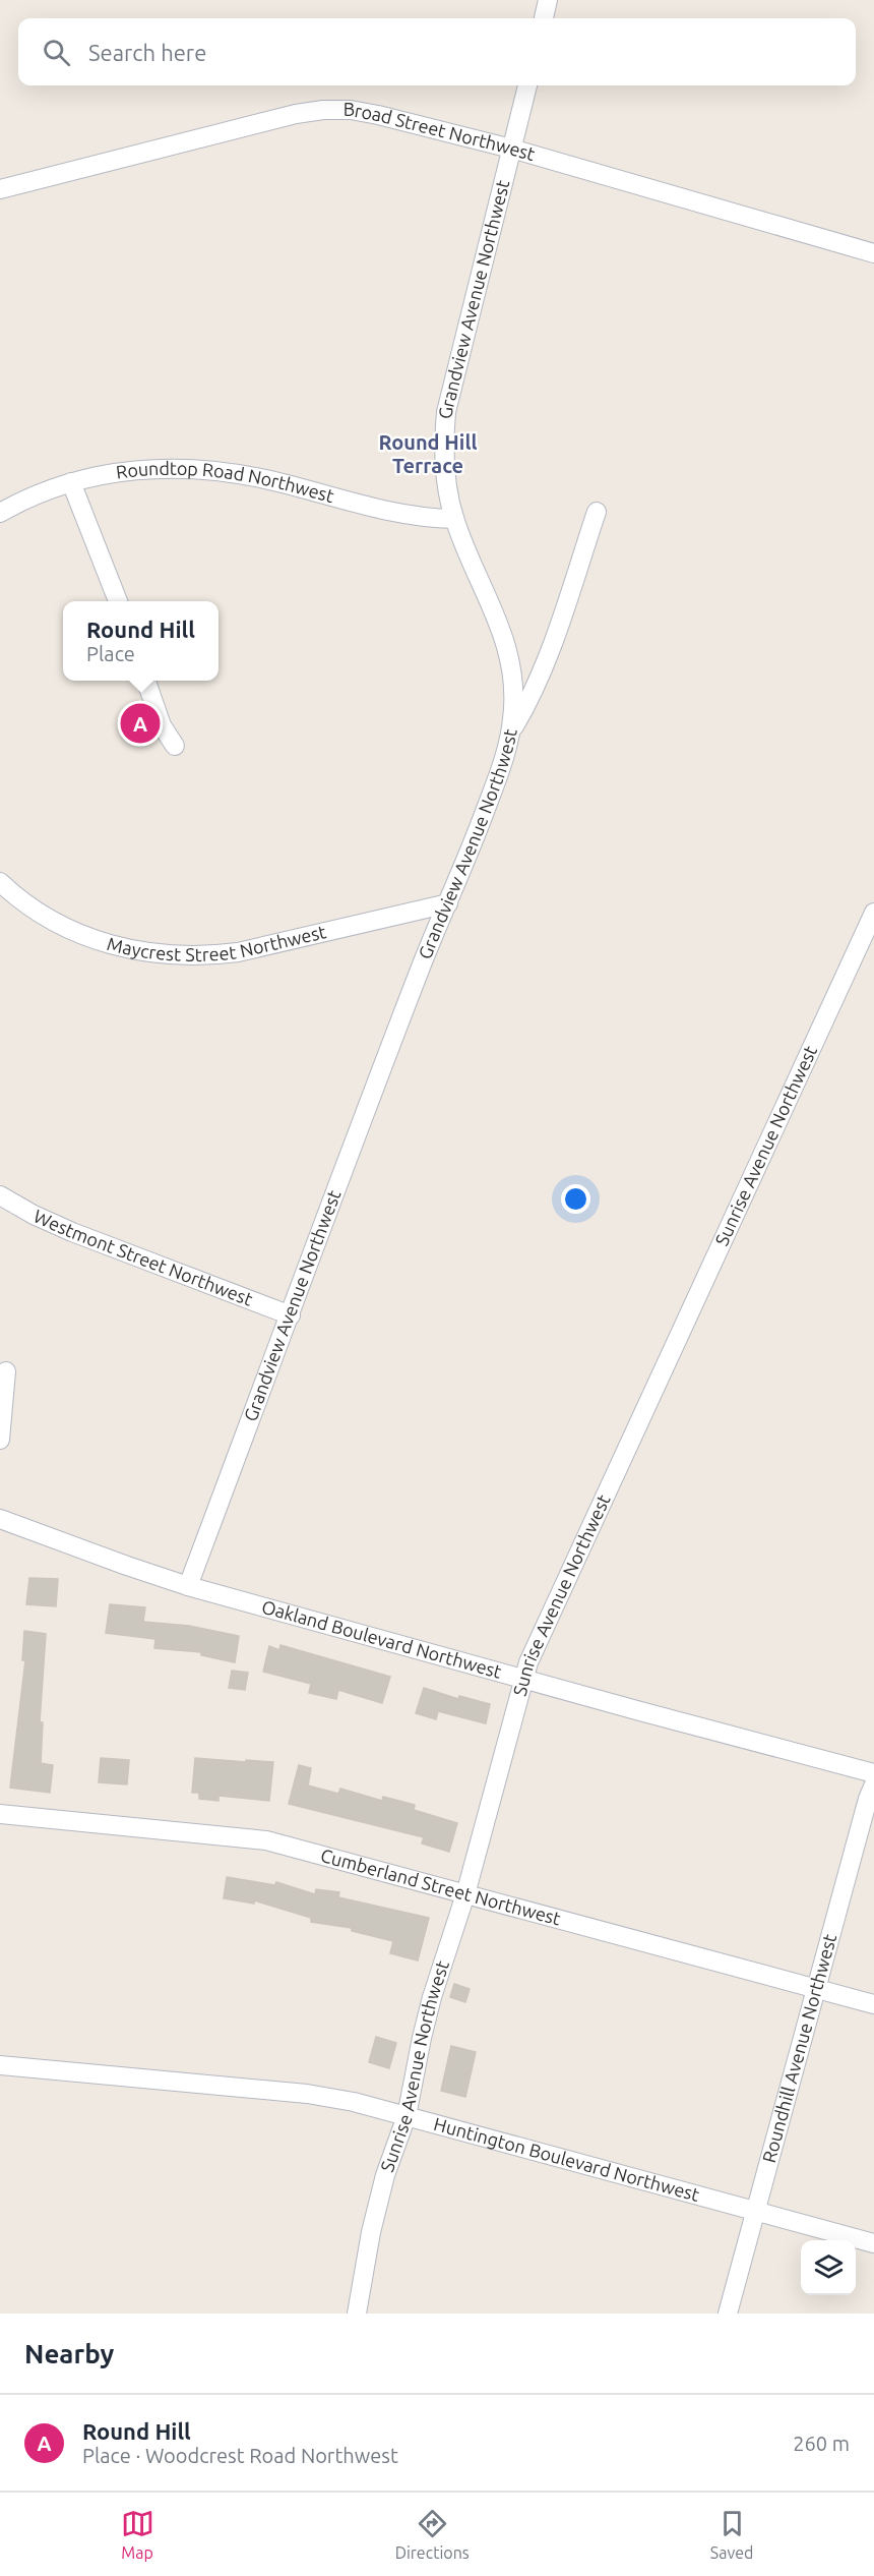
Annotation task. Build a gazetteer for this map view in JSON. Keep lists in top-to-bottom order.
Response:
{
  "streets": {
    "street": [
      "Broad Street Northwest",
      "Grandview Avenue Northwest",
      "Roundtop Road Northwest",
      "Maycrest Street Northwest",
      "Sunrise Avenue Northwest",
      "Westmont Street Northwest",
      "Oakland Boulevard Northwest",
      "Cumberland Street Northwest",
      "Roundhill Avenue Northwest",
      "Huntington Boulevard Northwest"
    ]
  },
  "crossings": [
    ["Broad Street Northwest", "Grandview Avenue Northwest"],
    ["Grandview Avenue Northwest", "Roundtop Road Northwest"],
    ["Grandview Avenue Northwest", "Maycrest Street Northwest"],
    ["Grandview Avenue Northwest", "Westmont Street Northwest"],
    ["Grandview Avenue Northwest", "Oakland Boulevard Northwest"],
    ["Sunrise Avenue Northwest", "Oakland Boulevard Northwest"],
    ["Sunrise Avenue Northwest", "Cumberland Street Northwest"],
    ["Sunrise Avenue Northwest", "Huntington Boulevard Northwest"],
    ["Cumberland Street Northwest", "Roundhill Avenue Northwest"],
    ["Roundhill Avenue Northwest", "Huntington Boulevard Northwest"]
  ],
  "districts": ["Round Hill Terrace"],
  "page": {
    "search": "Search here",
    "popup": ["Round Hill", "Place"],
    "pins": "A",
    "heading": "Nearby",
    "list": [
      {
        "mark": "A",
        "name": "Round Hill",
        "note": "Place · Woodcrest Road Northwest",
        "value": "260 m"
      }
    ],
    "nav": ["Map", "Directions", "Saved"]
  }
}
